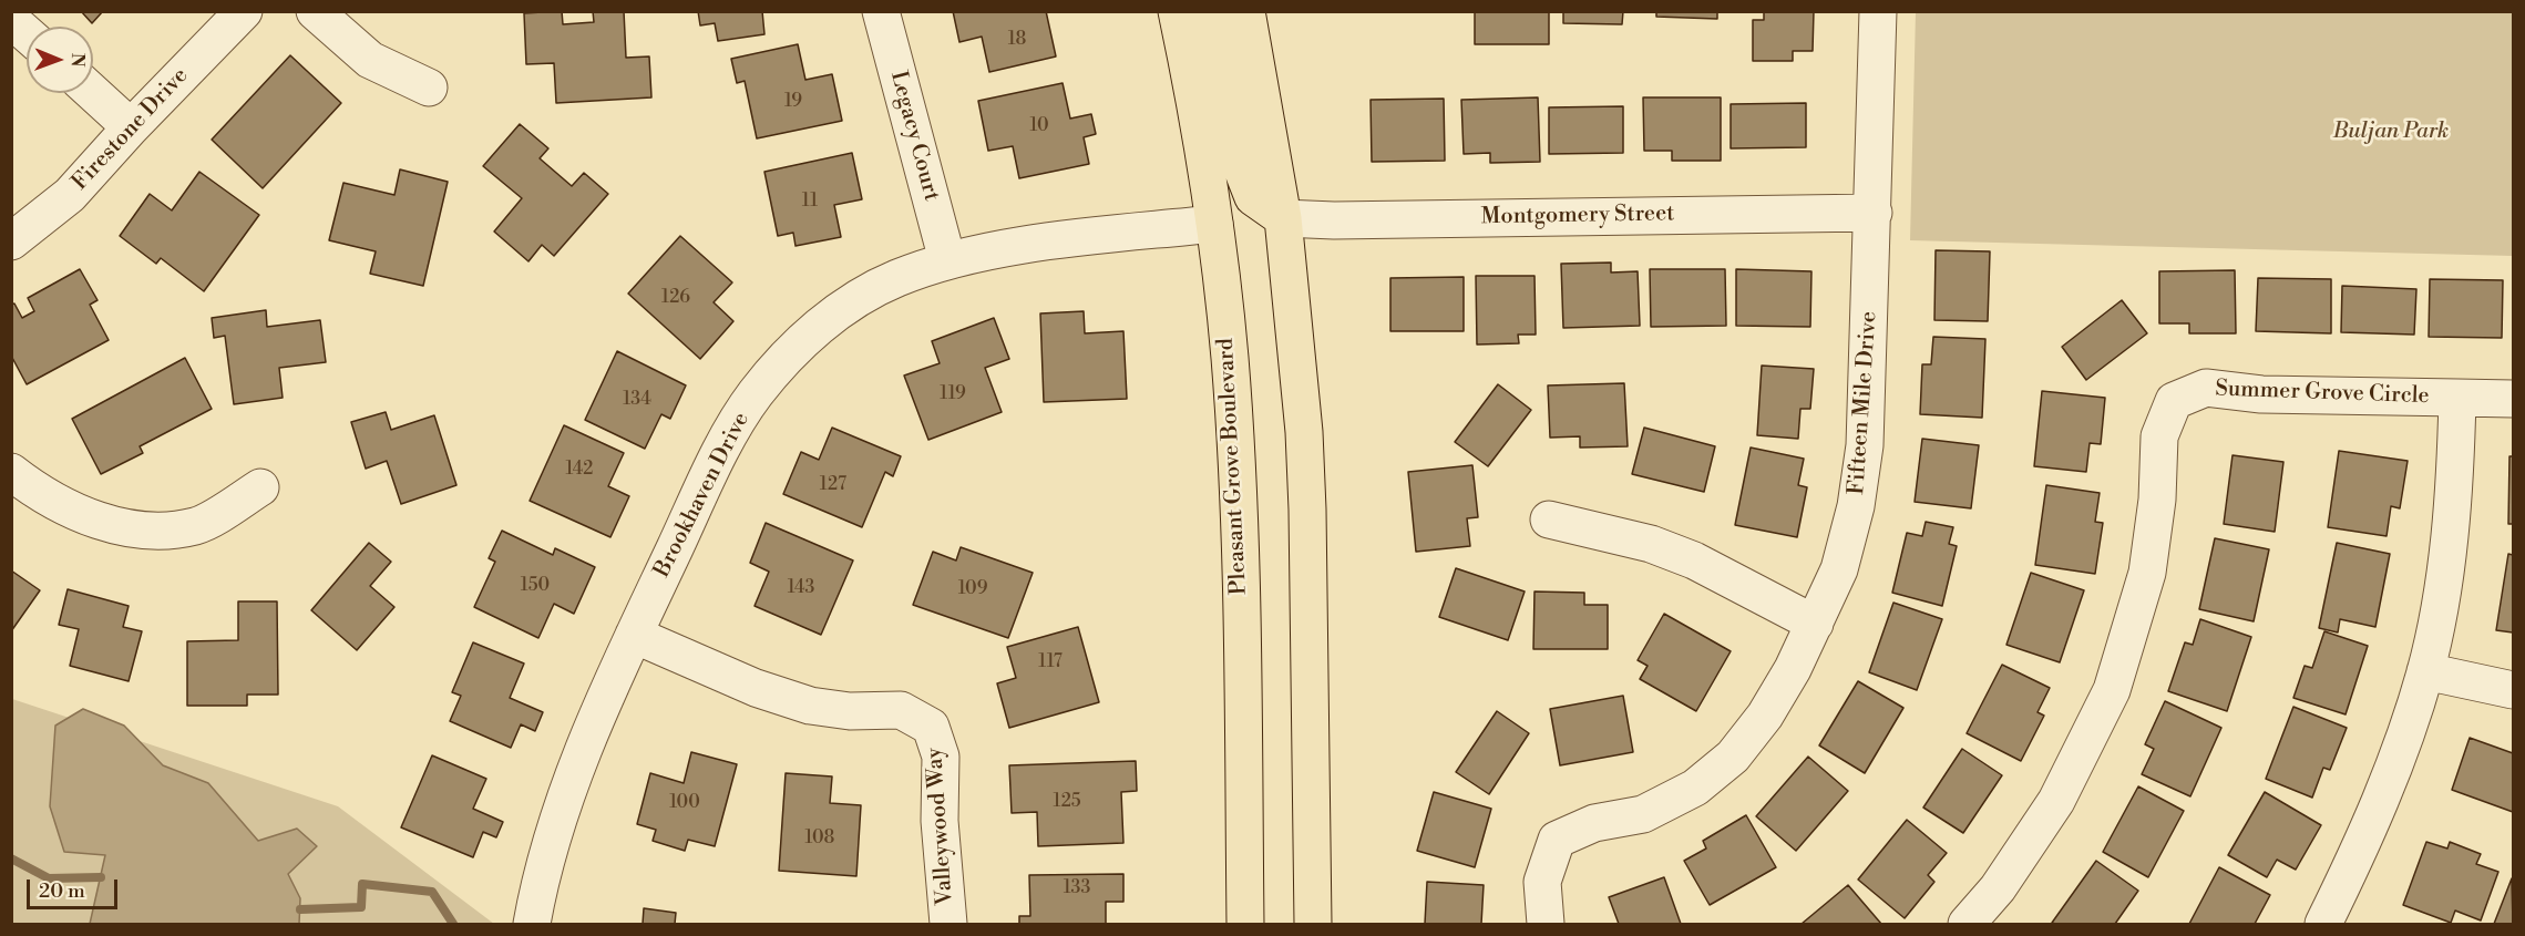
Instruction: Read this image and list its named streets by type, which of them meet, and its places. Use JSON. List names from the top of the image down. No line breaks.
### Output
{"streets":{"main road":["Pleasant Grove Boulevard"],"street":["Firestone Drive","Legacy Court","Montgomery Street","Summer Grove Circle","Fifteen Mile Drive","Brookhaven Drive","Valleywood Way"]},"crossings":[["Legacy Court","Brookhaven Drive"],["Montgomery Street","Fifteen Mile Drive"],["Pleasant Grove Boulevard","Brookhaven Drive"],["Brookhaven Drive","Valleywood Way"]],"parks":["Buljan Park"],"house_numbers":["18","19","10","11","126","119","134","142","127","150","143","109","117","125","100","108","133"],"scale_bar":"20 m","north":"right"}
